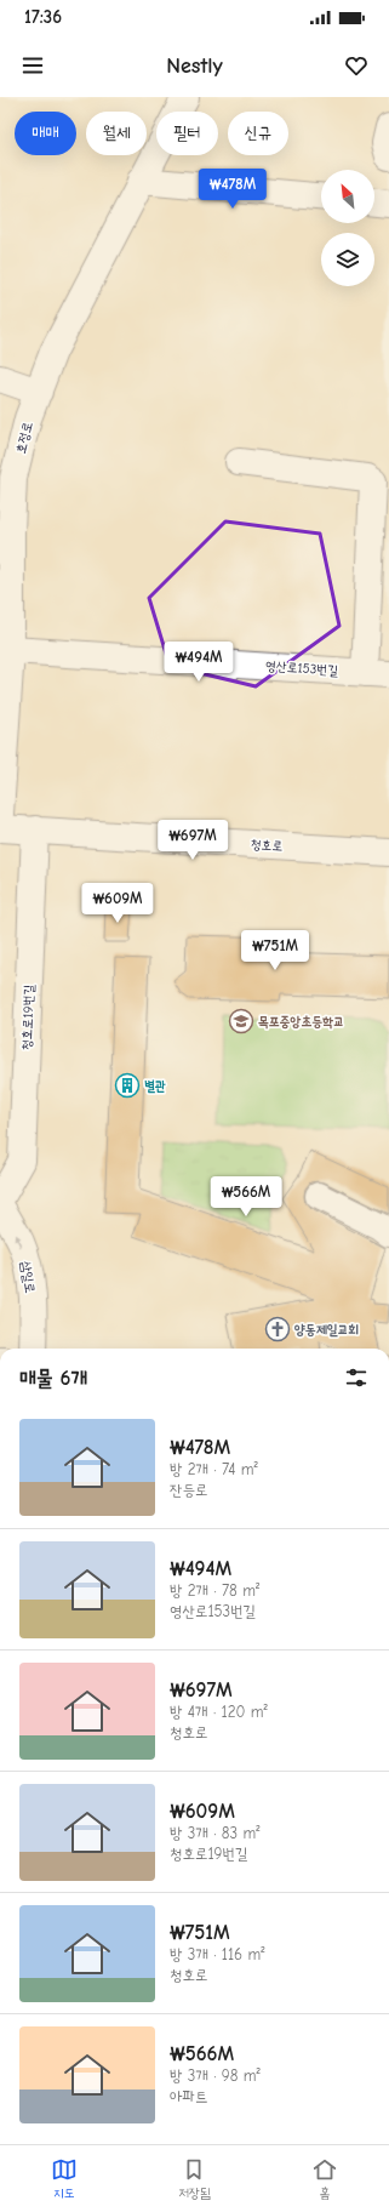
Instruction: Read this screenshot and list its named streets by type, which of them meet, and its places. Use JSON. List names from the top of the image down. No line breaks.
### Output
{"streets":{"street":["호정로","영산로153번길","청호로","청호로19번길","삼일로"]},"crossings":[["호정로","영산로153번길"],["청호로","청호로19번길"]],"one_way":["삼일로"],"places":{"school or university":["목포중앙초등학교"],"building":["별관"],"church":["양동제일교회"]},"north":"top left","page":{"status":"17:36","header":"Nestly","chip":["매매","월세","필터","신규"],"price":["₩478M","₩494M","₩697M","₩609M","₩751M","₩566M"],"heading":"매물 6개","list":[{"name":"₩478M","note":"방 2개 · 74 m² · 잔등로"},{"name":"₩494M","note":"방 2개 · 78 m² · 영산로153번길"},{"name":"₩697M","note":"방 4개 · 120 m² · 청호로"},{"name":"₩609M","note":"방 3개 · 83 m² · 청호로19번길"},{"name":"₩751M","note":"방 3개 · 116 m² · 청호로"},{"name":"₩566M","note":"방 3개 · 98 m² · 아파트"}],"tabs":["지도","저장됨","홈"]}}
